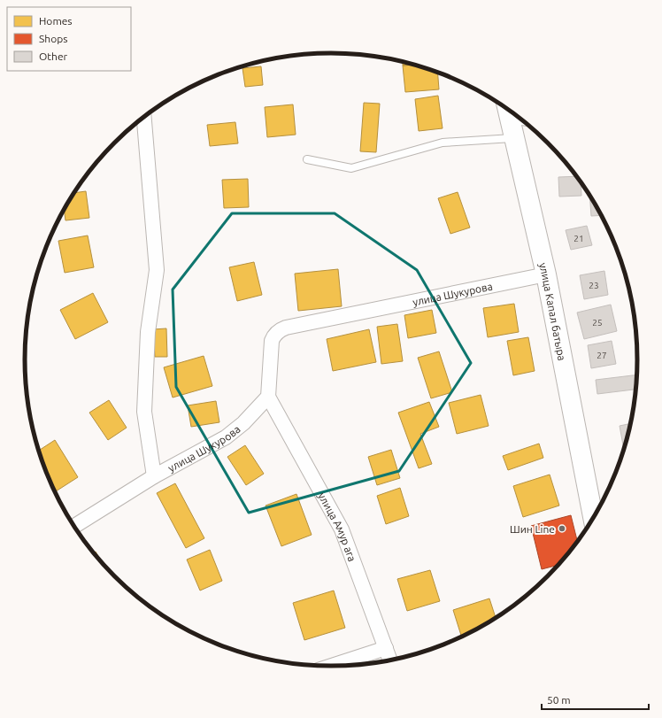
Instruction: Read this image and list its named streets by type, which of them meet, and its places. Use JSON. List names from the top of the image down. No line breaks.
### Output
{"streets":{"main road":["улица Капал батыра"],"street":["улица Шукурова","улица Амур ага"]},"crossings":[["улица Шукурова","улица Капал батыра"],["улица Шукурова","улица Амур ага"]],"places":["Шин Line"],"house_numbers":["21","23","25","27"],"legend":["Homes","Shops","Other"],"scale_bar":"50 m"}
